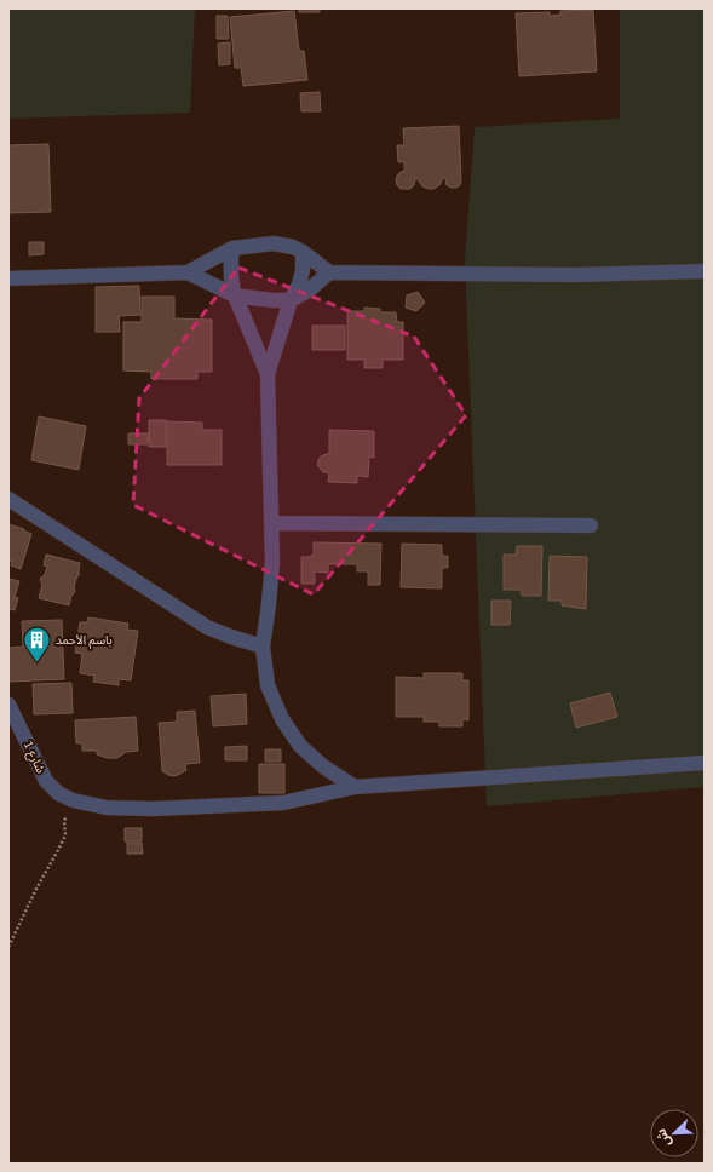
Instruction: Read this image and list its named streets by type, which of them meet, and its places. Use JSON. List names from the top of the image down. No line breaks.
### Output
{"streets":{"street":["شارع 1"]},"places":{"building":["باسم الأحمد"]},"north":"bottom left"}
